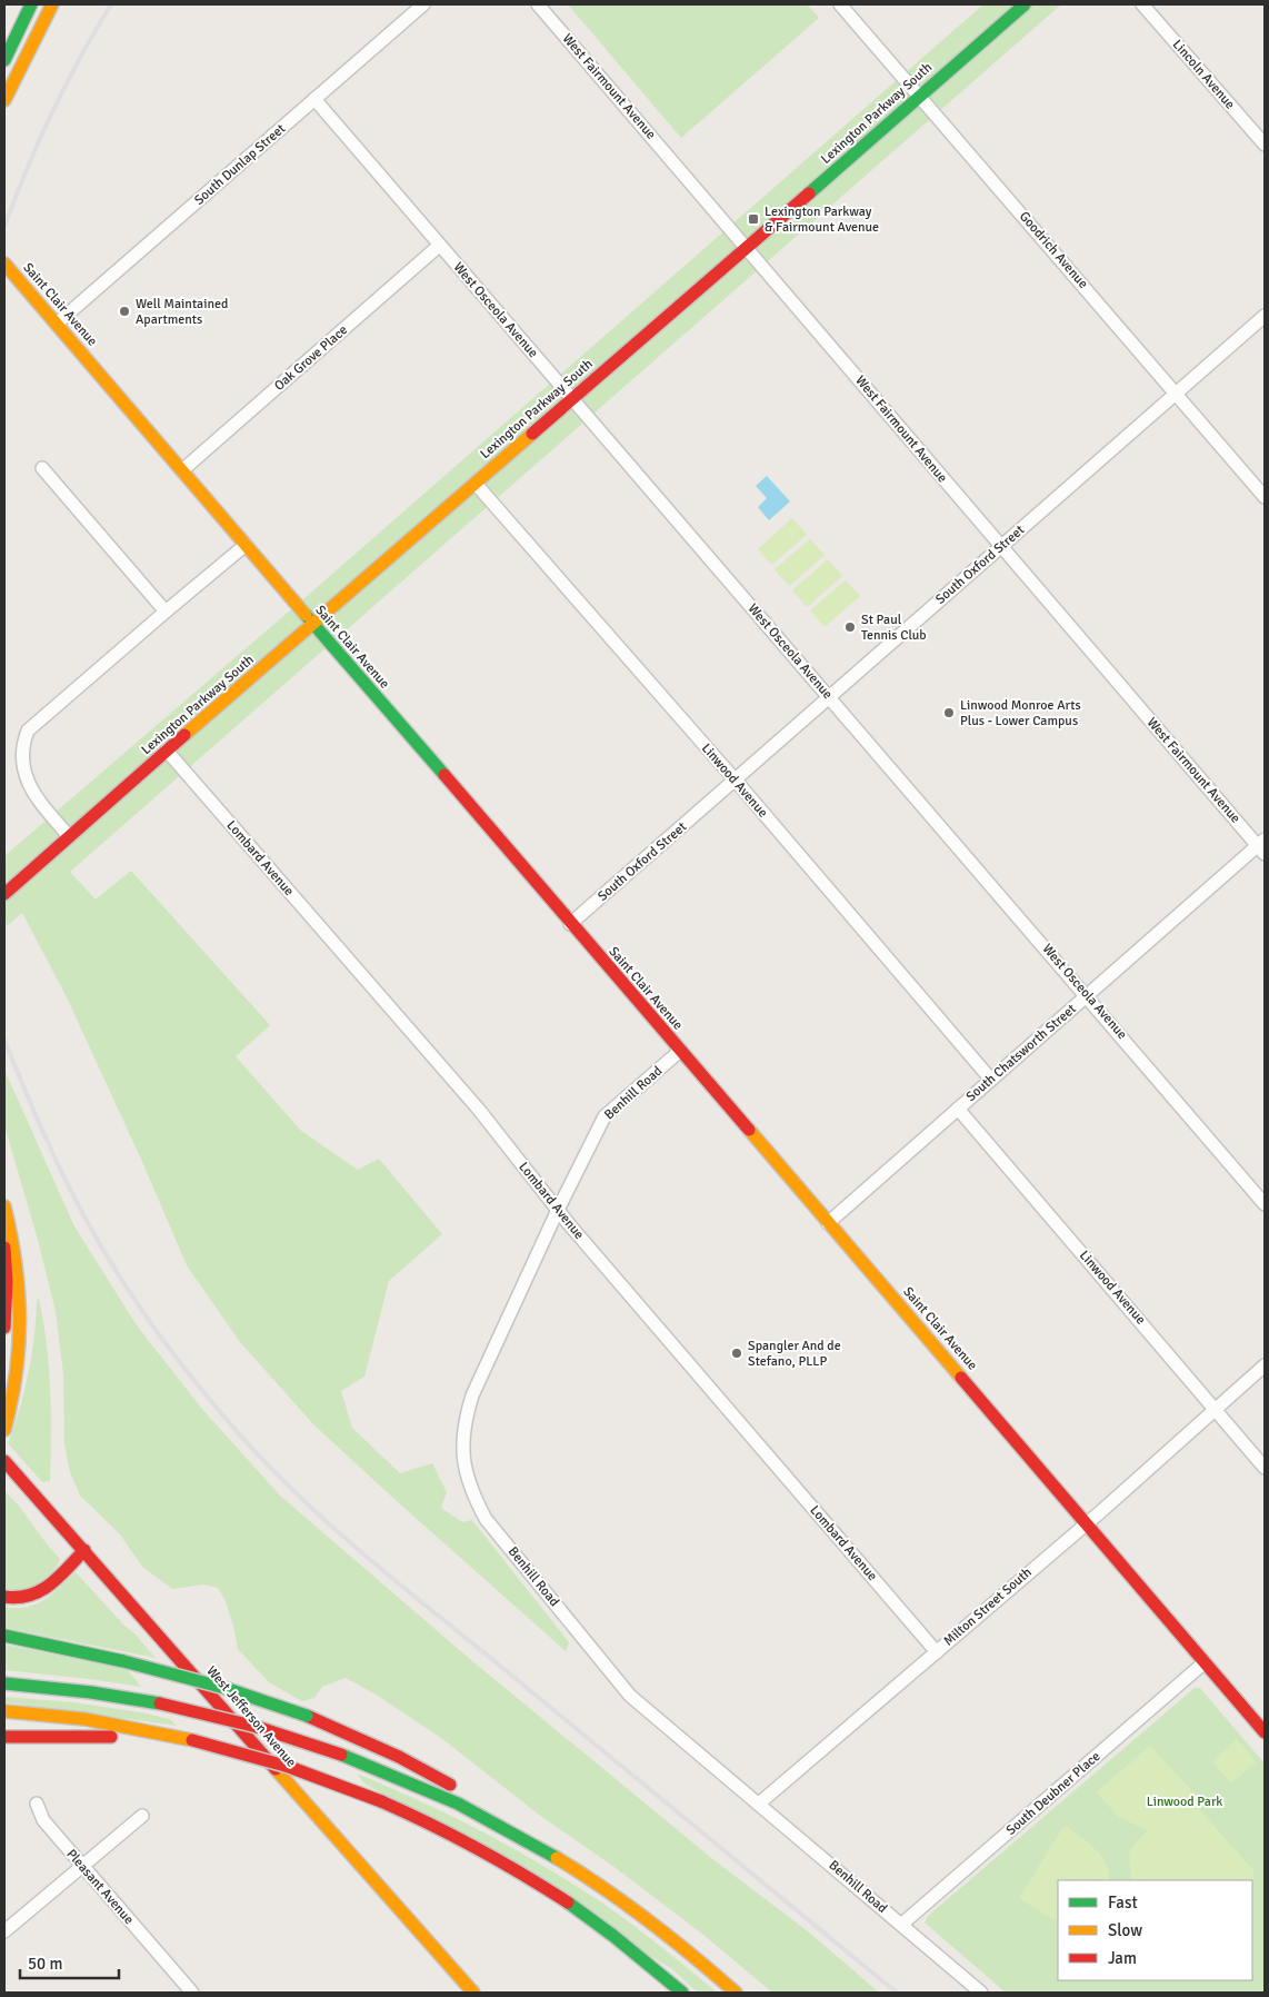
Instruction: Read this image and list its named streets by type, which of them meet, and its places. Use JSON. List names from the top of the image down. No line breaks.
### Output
{"streets":{"main road":["Lexington Parkway South","Saint Clair Avenue","West Jefferson Avenue"],"street":["Lincoln Avenue","West Fairmount Avenue","South Dunlap Street","Goodrich Avenue","West Osceola Avenue","Oak Grove Place","South Oxford Street","Linwood Avenue","Lombard Avenue","South Chatsworth Street","Benhill Road","Milton Street South","South Deubner Place","Pleasant Avenue"]},"crossings":[["West Fairmount Avenue","Lexington Parkway South"],["West Fairmount Avenue","South Oxford Street"],["West Fairmount Avenue","South Chatsworth Street"],["Lexington Parkway South","Goodrich Avenue"],["Lexington Parkway South","Saint Clair Avenue"],["Lexington Parkway South","West Osceola Avenue"],["Lexington Parkway South","Linwood Avenue"],["Lexington Parkway South","Lombard Avenue"],["South Dunlap Street","Saint Clair Avenue"],["South Dunlap Street","West Osceola Avenue"],["Goodrich Avenue","South Oxford Street"],["Saint Clair Avenue","Oak Grove Place"],["Saint Clair Avenue","South Oxford Street"],["Saint Clair Avenue","South Chatsworth Street"],["Saint Clair Avenue","Benhill Road"],["Saint Clair Avenue","Milton Street South"],["Saint Clair Avenue","South Deubner Place"],["West Osceola Avenue","Oak Grove Place"],["West Osceola Avenue","South Oxford Street"],["West Osceola Avenue","South Chatsworth Street"],["South Oxford Street","Linwood Avenue"],["Linwood Avenue","South Chatsworth Street"],["Linwood Avenue","Milton Street South"],["Lombard Avenue","Benhill Road"],["Lombard Avenue","Milton Street South"],["Benhill Road","Milton Street South"],["Benhill Road","South Deubner Place"]],"parks":["Linwood Park"],"places":{"transit":["Lexington Parkway & Fairmount Avenue"],"other":["Well Maintained Apartments","St Paul Tennis Club","Linwood Monroe Arts Plus - Lower Campus","Spangler And de Stefano, PLLP"]},"legend":["Fast","Slow","Jam"],"scale_bar":"50 m"}
